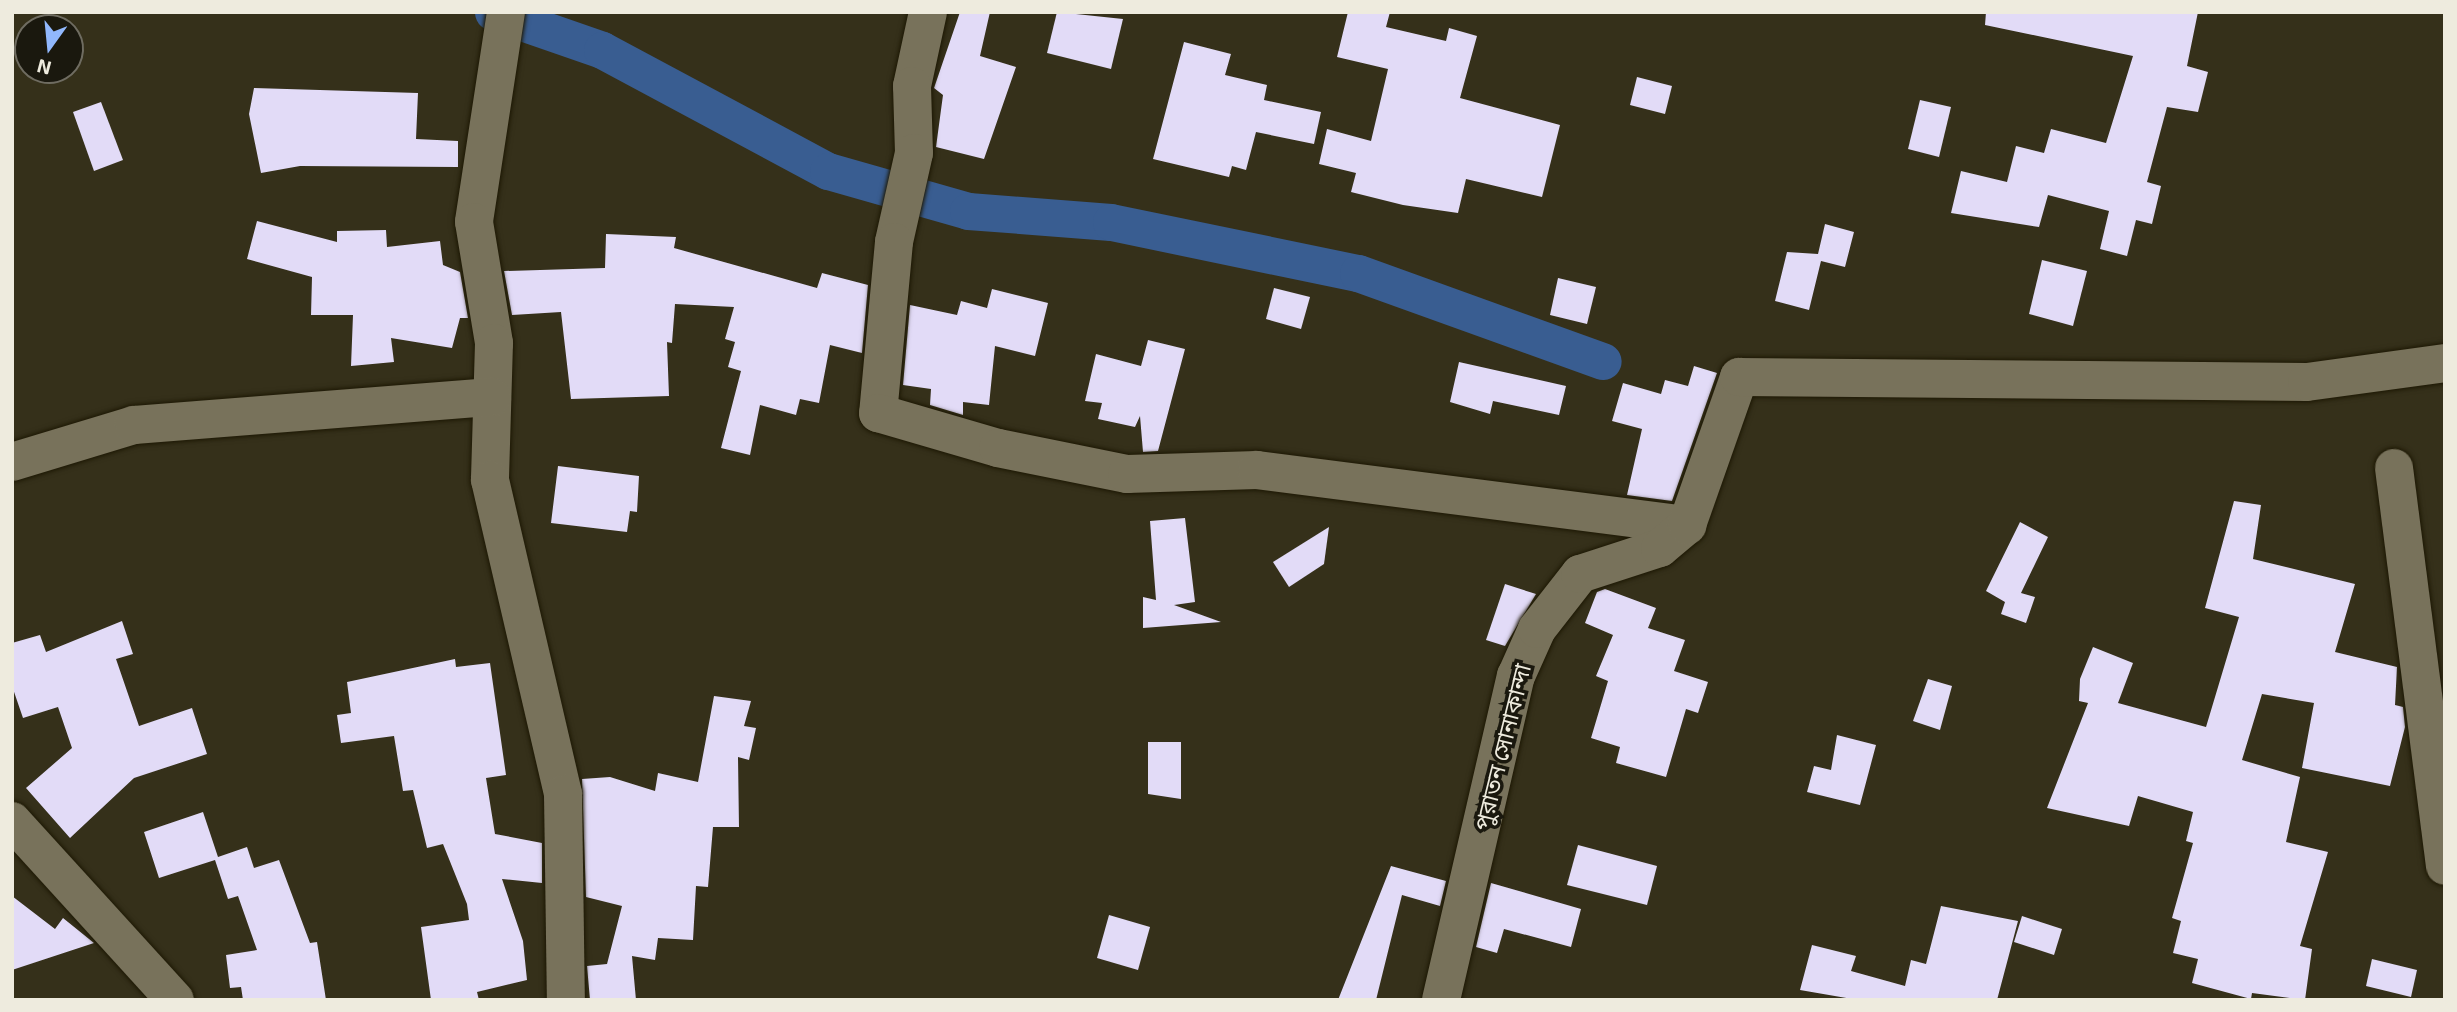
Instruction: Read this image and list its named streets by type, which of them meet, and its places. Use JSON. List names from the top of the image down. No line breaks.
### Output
{"streets":{"street":["পুরাতন সোনাকান্দা"]},"north":"bottom"}
